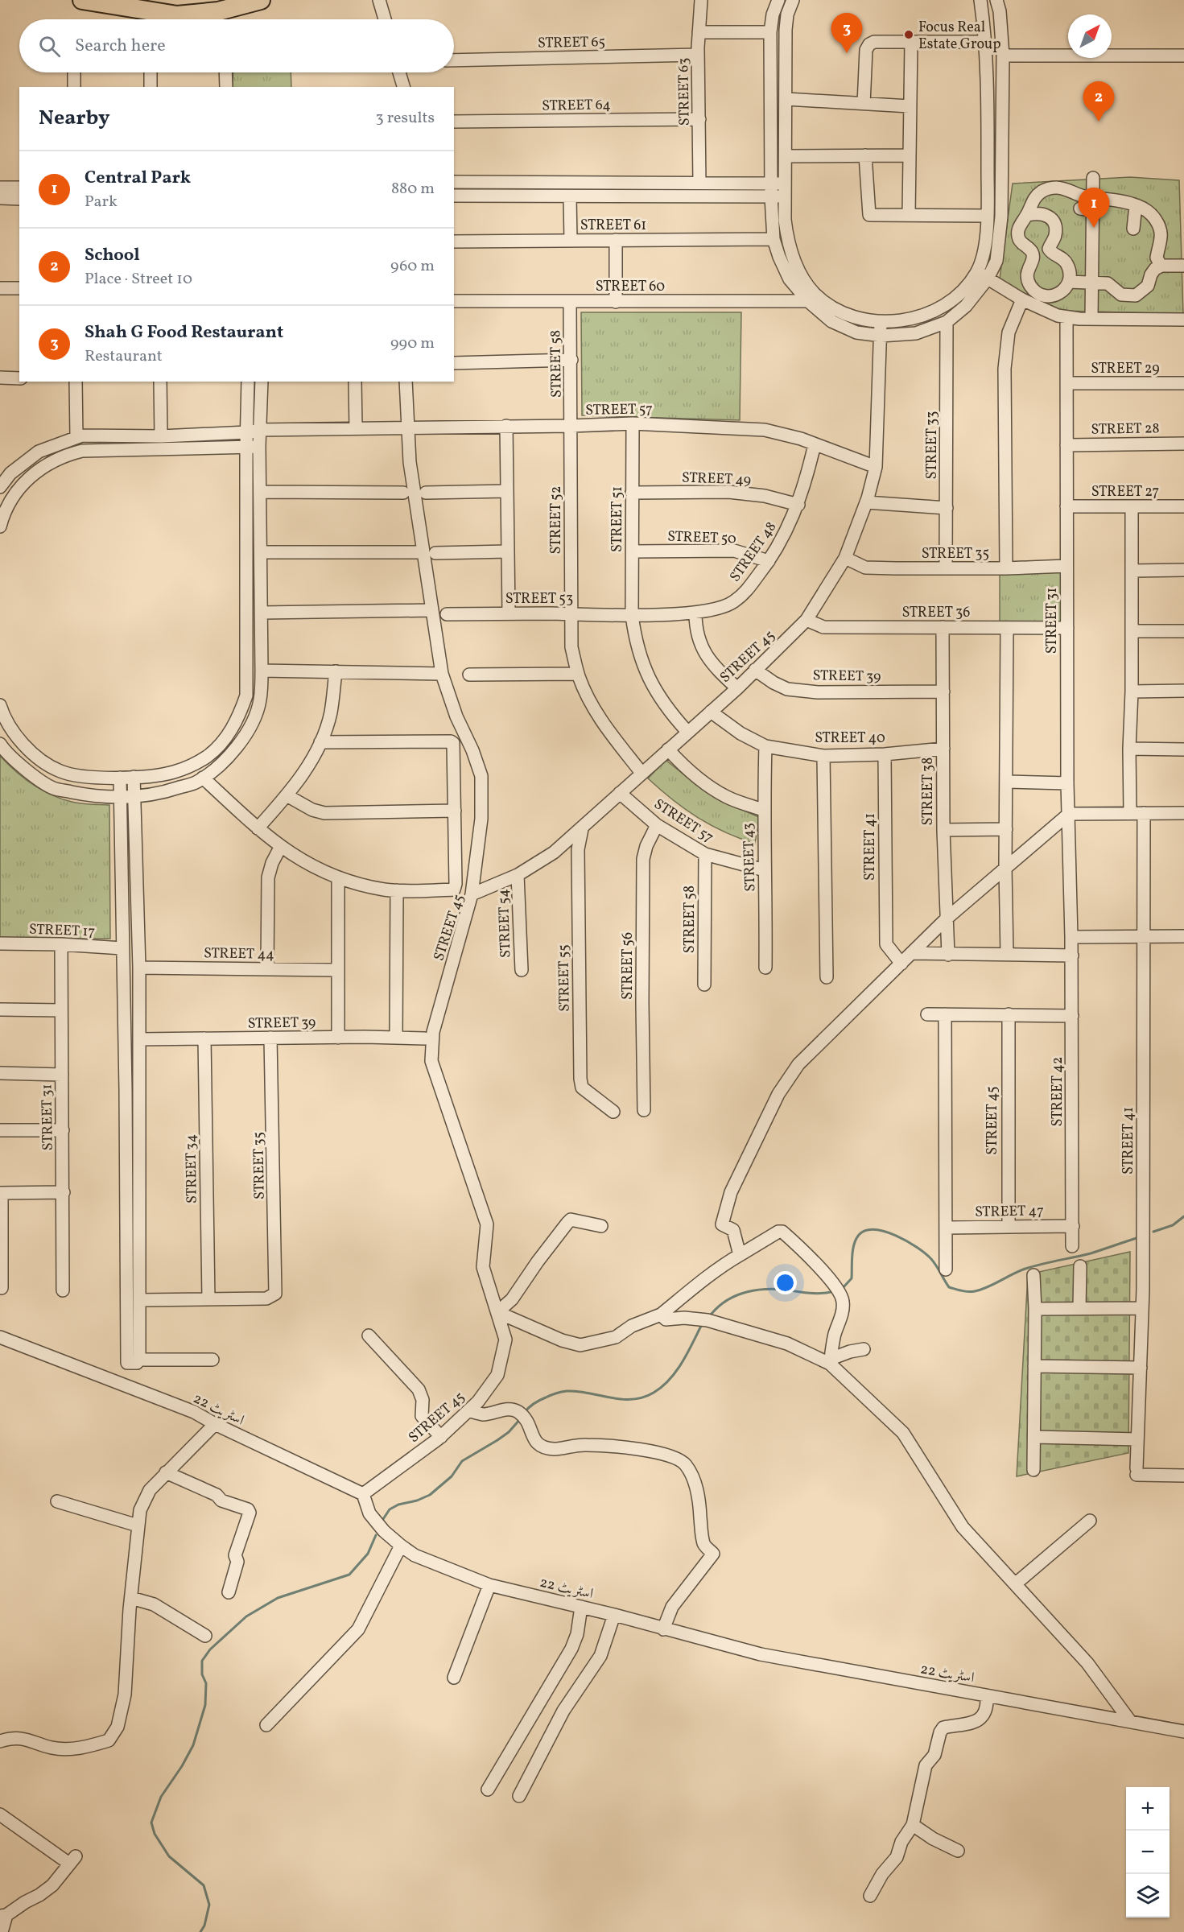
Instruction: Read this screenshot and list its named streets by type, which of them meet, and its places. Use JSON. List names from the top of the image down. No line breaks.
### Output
{"streets":{"street":["STREET 65","STREET 63","STREET 64","STREET 61","STREET 60","STREET 58","STREET 29","STREET 57","STREET 28","STREET 33","STREET 49","STREET 27","STREET 51","STREET 52","STREET 50","STREET 48","STREET 35","STREET 53","STREET 36","STREET 31","STREET 45","STREET 39","STREET 40","STREET 38","STREET 41","STREET 43","STREET 54","STREET 17","STREET 44","STREET 56","STREET 55","STREET 42","STREET 34","STREET 47","اسٹریٹ 22"]},"crossings":[["STREET 65","STREET 63"],["STREET 63","STREET 64"],["STREET 60","STREET 58"],["STREET 58","STREET 57"],["STREET 58","STREET 52"],["STREET 29","STREET 31"],["STREET 57","STREET 51"],["STREET 57","STREET 52"],["STREET 57","STREET 48"],["STREET 57","STREET 45"],["STREET 57","STREET 43"],["STREET 57","STREET 56"],["STREET 28","STREET 31"],["STREET 33","STREET 35"],["STREET 49","STREET 51"],["STREET 49","STREET 48"],["STREET 27","STREET 31"],["STREET 51","STREET 50"],["STREET 51","STREET 48"],["STREET 51","STREET 53"],["STREET 51","STREET 45"],["STREET 52","STREET 53"],["STREET 52","STREET 45"],["STREET 50","STREET 48"],["STREET 48","STREET 53"],["STREET 35","STREET 31"],["STREET 35","STREET 45"],["STREET 35","STREET 39"],["STREET 35","STREET 34"],["STREET 36","STREET 31"],["STREET 36","STREET 45"],["STREET 36","STREET 38"],["STREET 31","STREET 17"],["STREET 31","STREET 42"],["STREET 45","STREET 39"],["STREET 45","STREET 40"],["STREET 45","STREET 54"],["STREET 45","STREET 55"],["STREET 45","STREET 47"],["STREET 45","اسٹریٹ 22"],["STREET 39","STREET 38"],["STREET 39","STREET 34"],["STREET 40","STREET 38"],["STREET 40","STREET 41"],["STREET 40","STREET 43"],["STREET 42","STREET 47"]],"places":["Focus Real Estate Group"],"north":"top right","page":{"pins":["3","2","1"],"search":"Search here","heading":["Nearby","3 results"],"list":[{"mark":"1","name":"Central Park","note":"Park","value":"880 m"},{"mark":"2","name":"School","note":"Place · Street 10","value":"960 m"},{"mark":"3","name":"Shah G Food Restaurant","note":"Restaurant","value":"990 m"}],"map_buttons":["+","−"]}}
